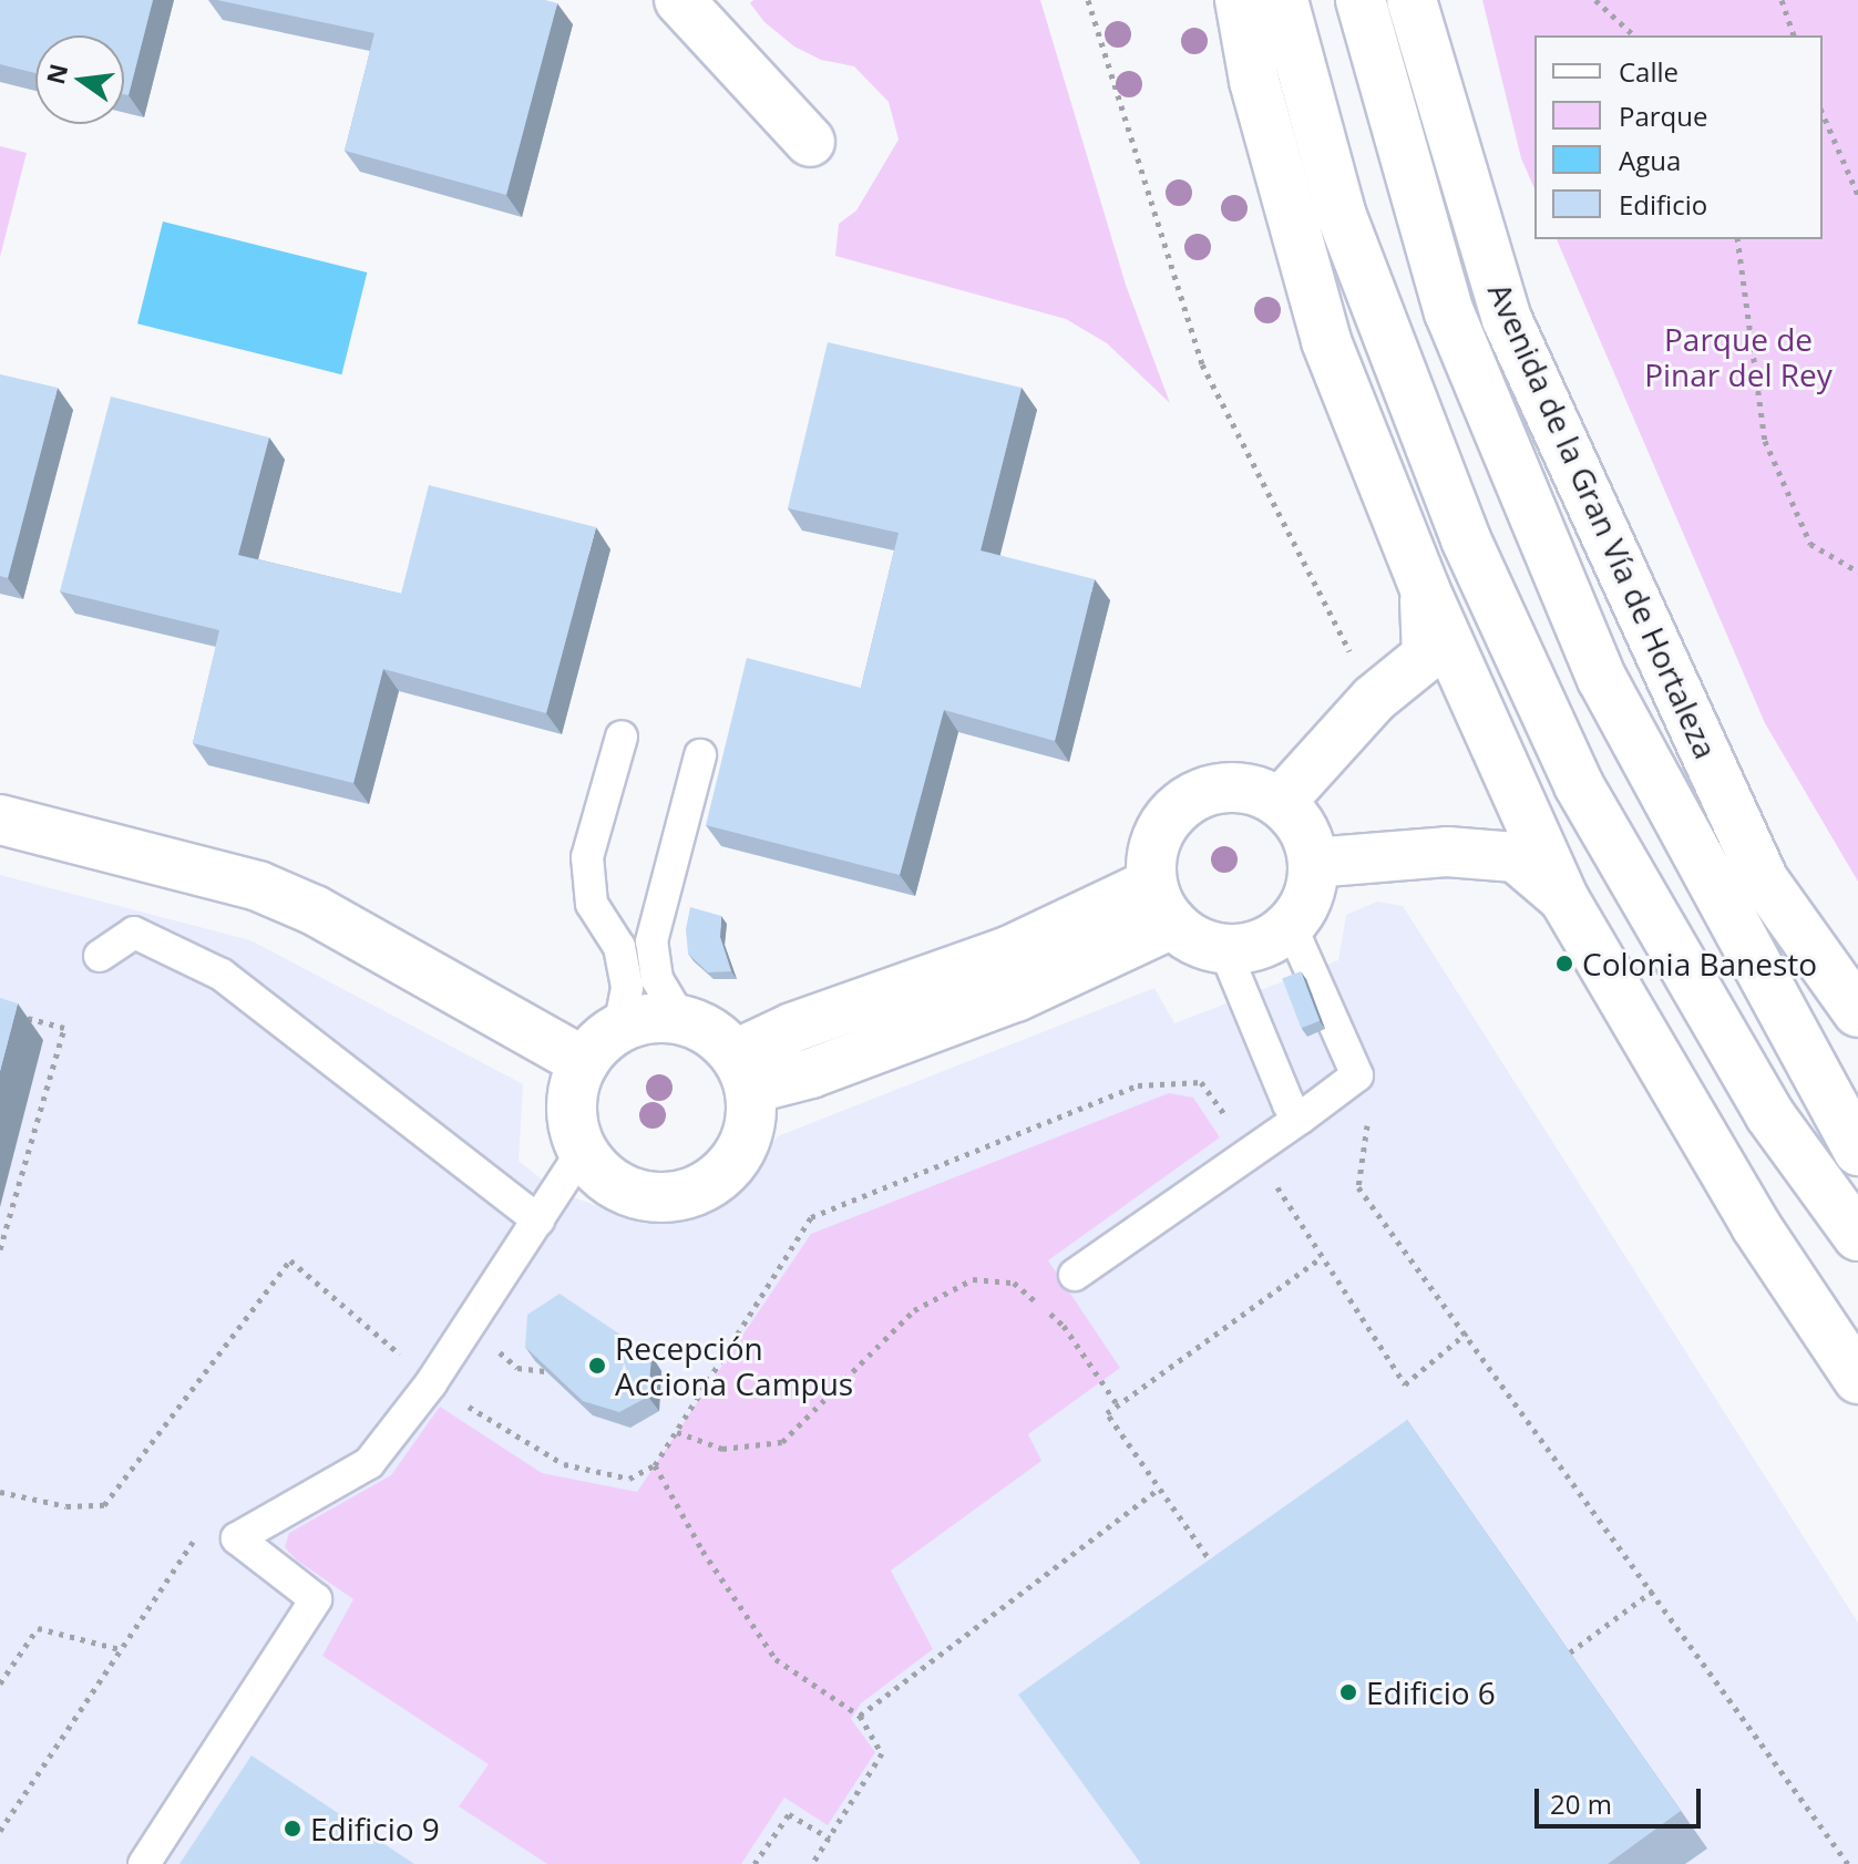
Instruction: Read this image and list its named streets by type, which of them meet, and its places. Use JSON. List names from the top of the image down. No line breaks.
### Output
{"streets":{"street":["Avenida de la Gran Vía de Hortaleza"]},"parks":["Parque de Pinar del Rey"],"places":["Colonia Banesto","Recepción Acciona Campus","Edificio 6","Edificio 9"],"legend":["Calle","Parque","Agua","Edificio"],"scale_bar":"20 m","north":"left"}
